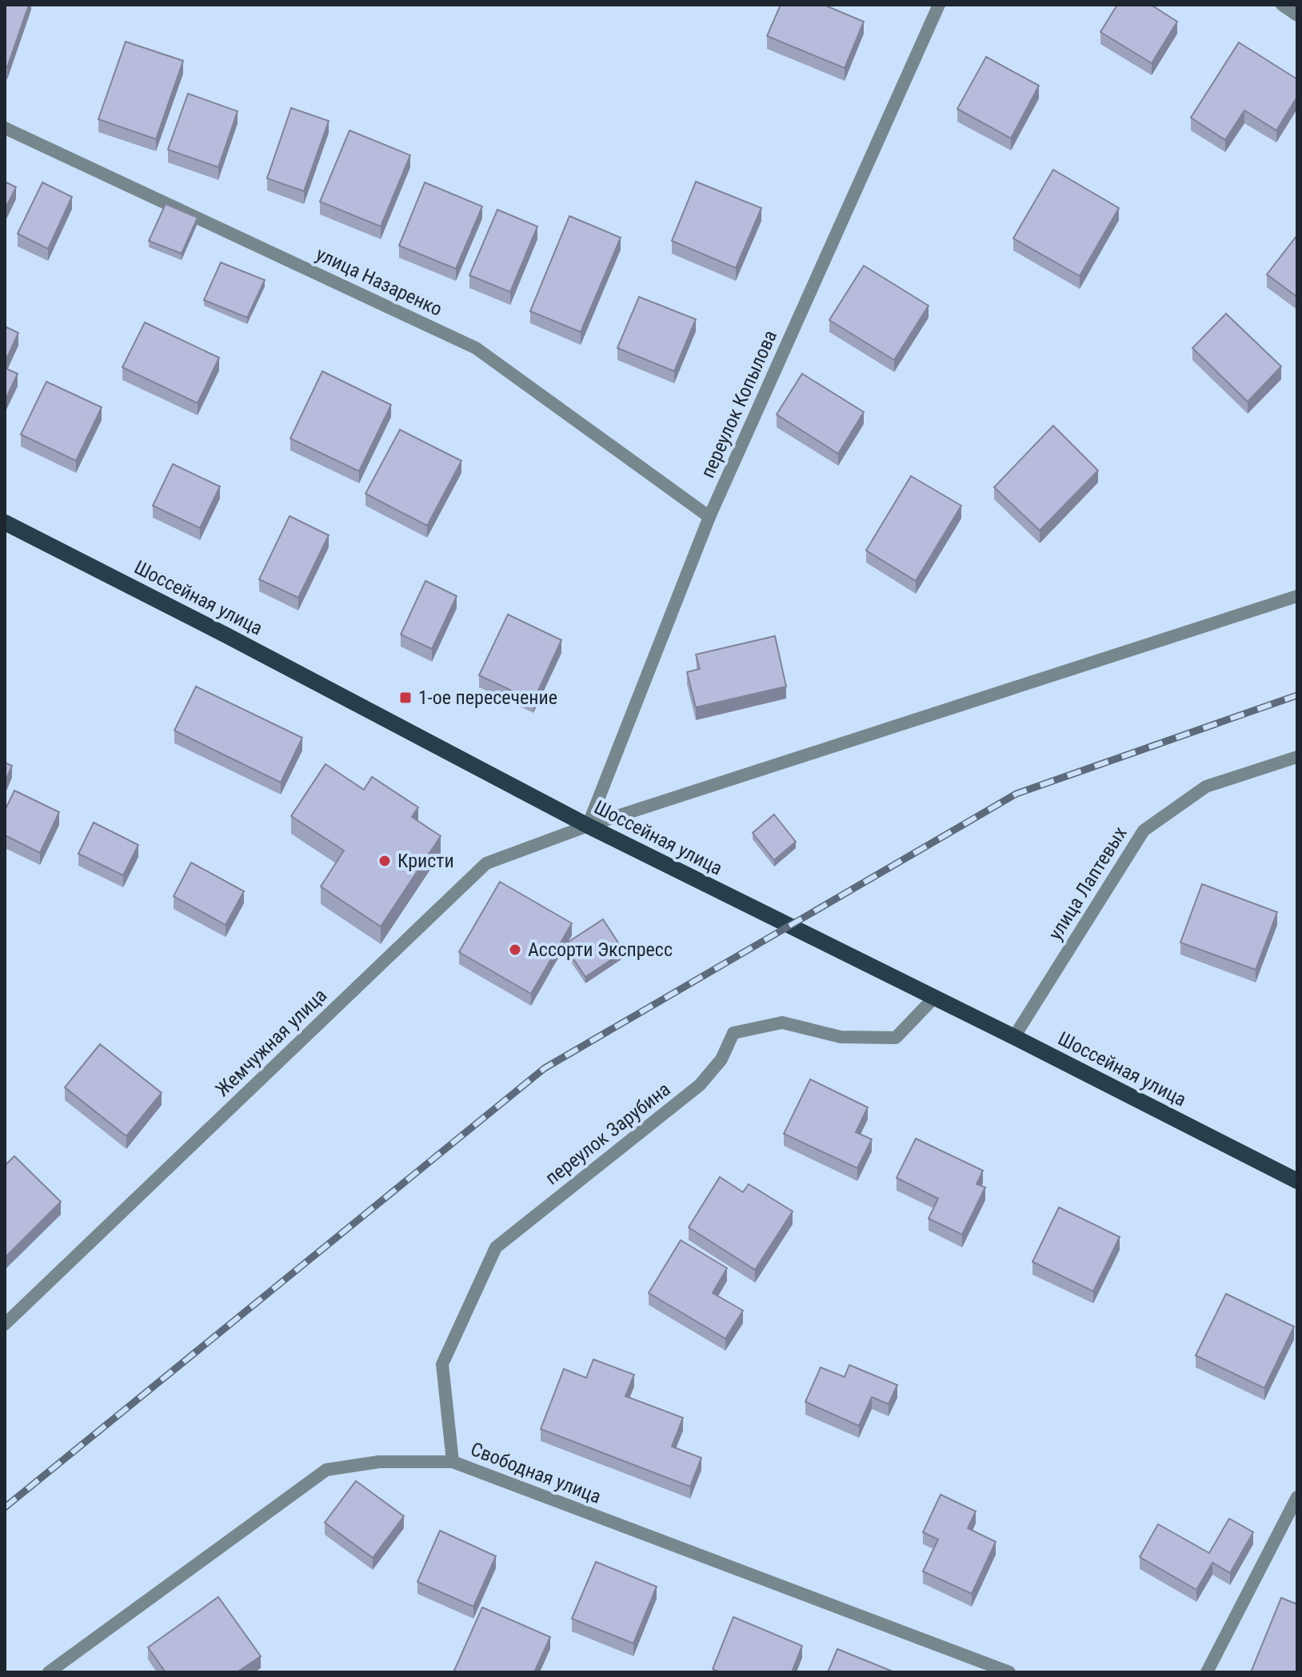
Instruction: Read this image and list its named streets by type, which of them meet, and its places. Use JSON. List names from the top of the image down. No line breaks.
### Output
{"streets":{"main road":["Шоссейная улица"],"street":["улица Назаренко","переулок Копылова","улица Лаптевых","Жемчужная улица","переулок Зарубина","Свободная улица"]},"crossings":[["улица Назаренко","переулок Копылова"],["переулок Копылова","Шоссейная улица"],["переулок Копылова","Жемчужная улица"],["Шоссейная улица","улица Лаптевых"],["Шоссейная улица","Жемчужная улица"],["Шоссейная улица","переулок Зарубина"],["переулок Зарубина","Свободная улица"]],"places":{"transit":["1-ое пересечение"],"other":["Кристи","Ассорти Экспресс"]}}
